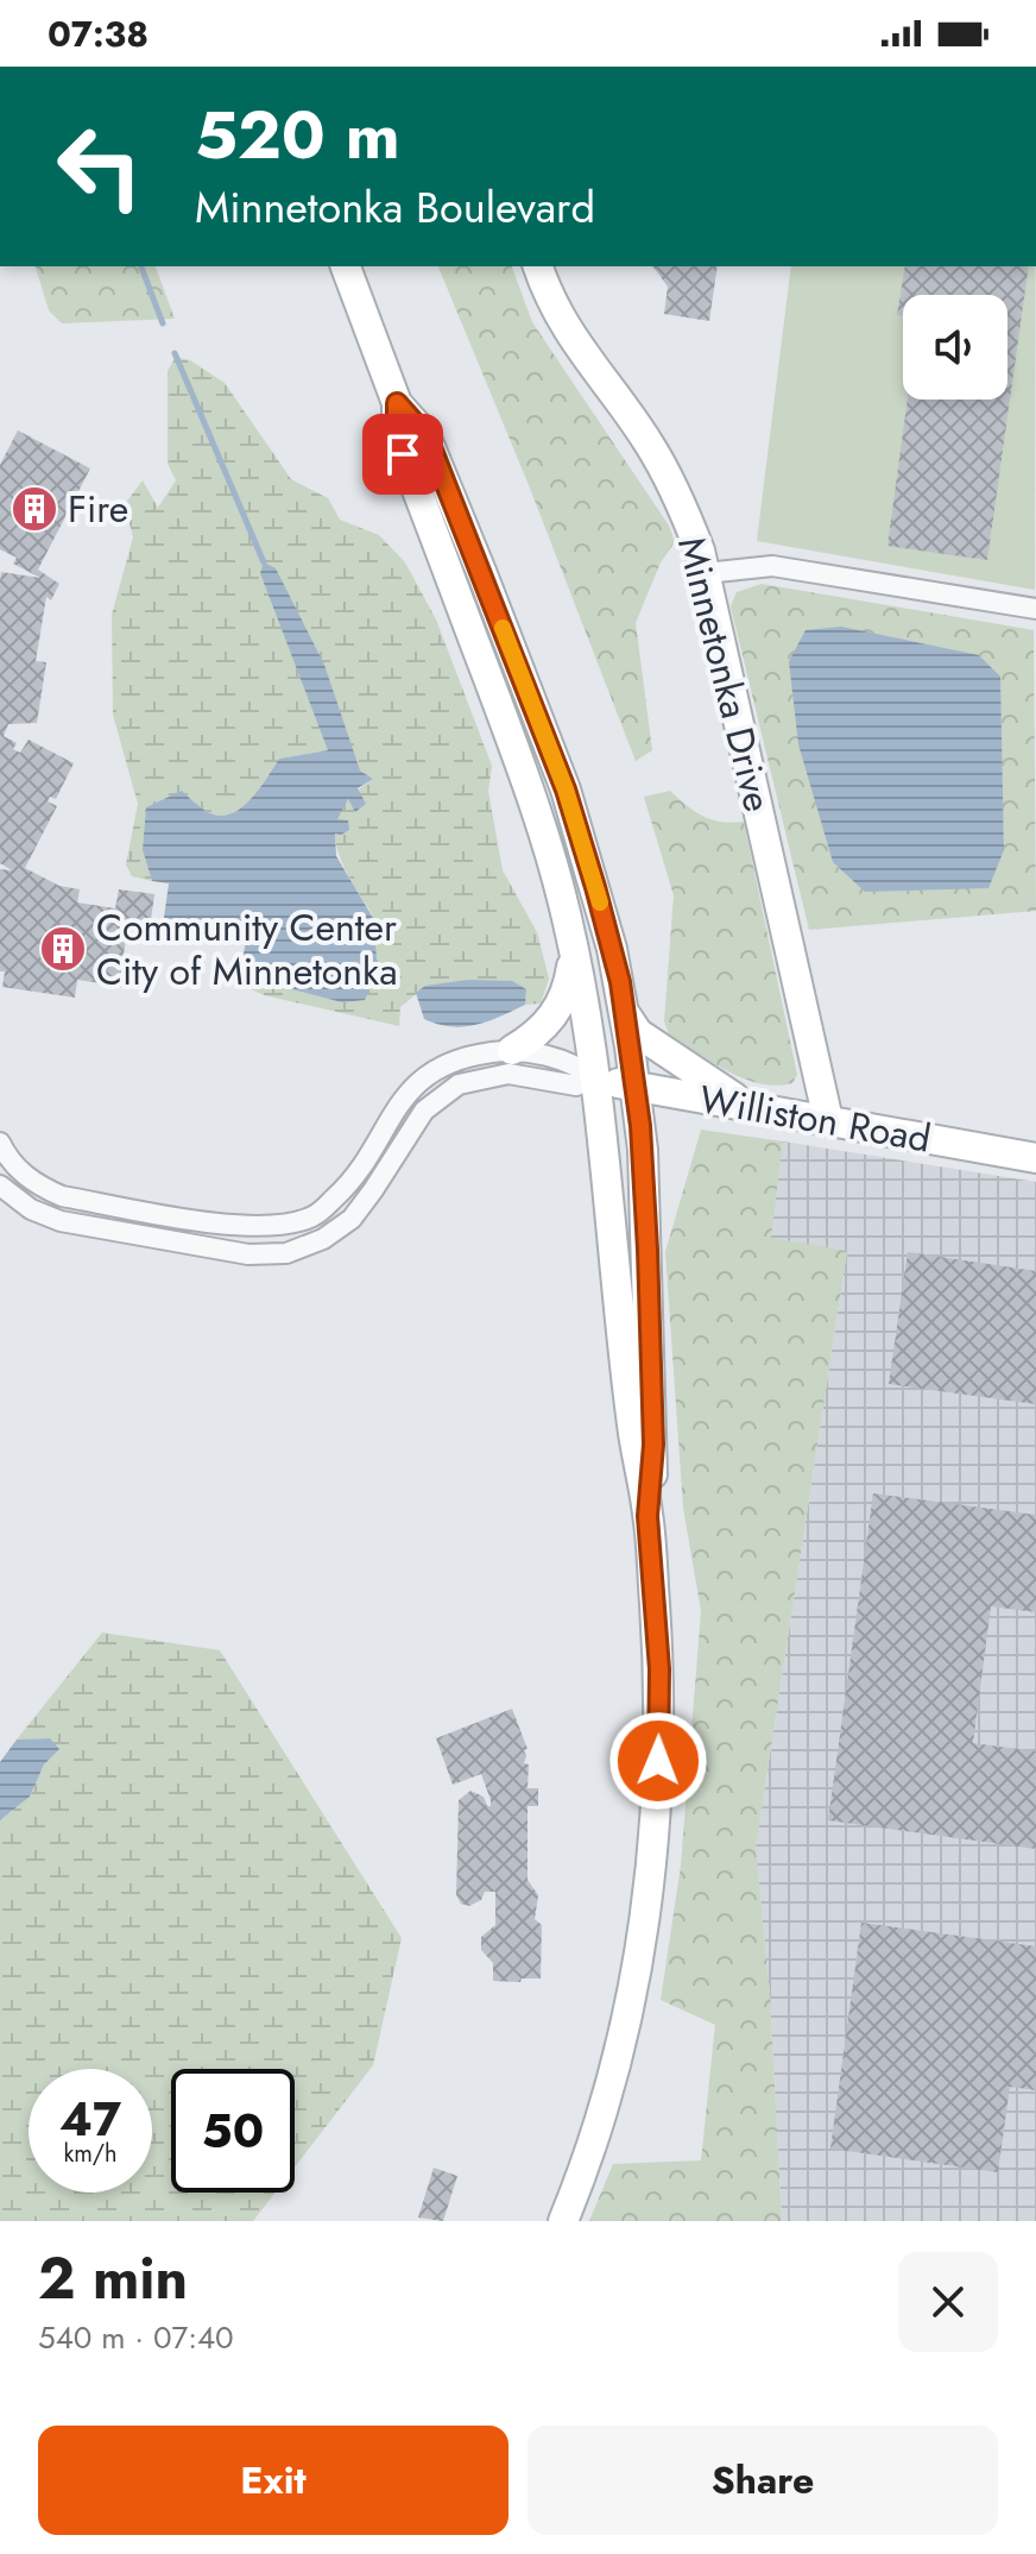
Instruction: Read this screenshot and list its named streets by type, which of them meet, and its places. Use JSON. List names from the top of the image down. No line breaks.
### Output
{"streets":{"main road":["Minnetonka Drive","Williston Road"]},"crossings":[["Minnetonka Drive","Williston Road"]],"places":{"building":["Fire","Community Center City of Minnetonka"]},"page":{"status":"07:38","turn":["520 m","Minnetonka Boulevard"],"speed":"47 km/h","limit":"50","heading":["2 min","540 m · 07:40"],"buttons":["Exit","Share"]}}
